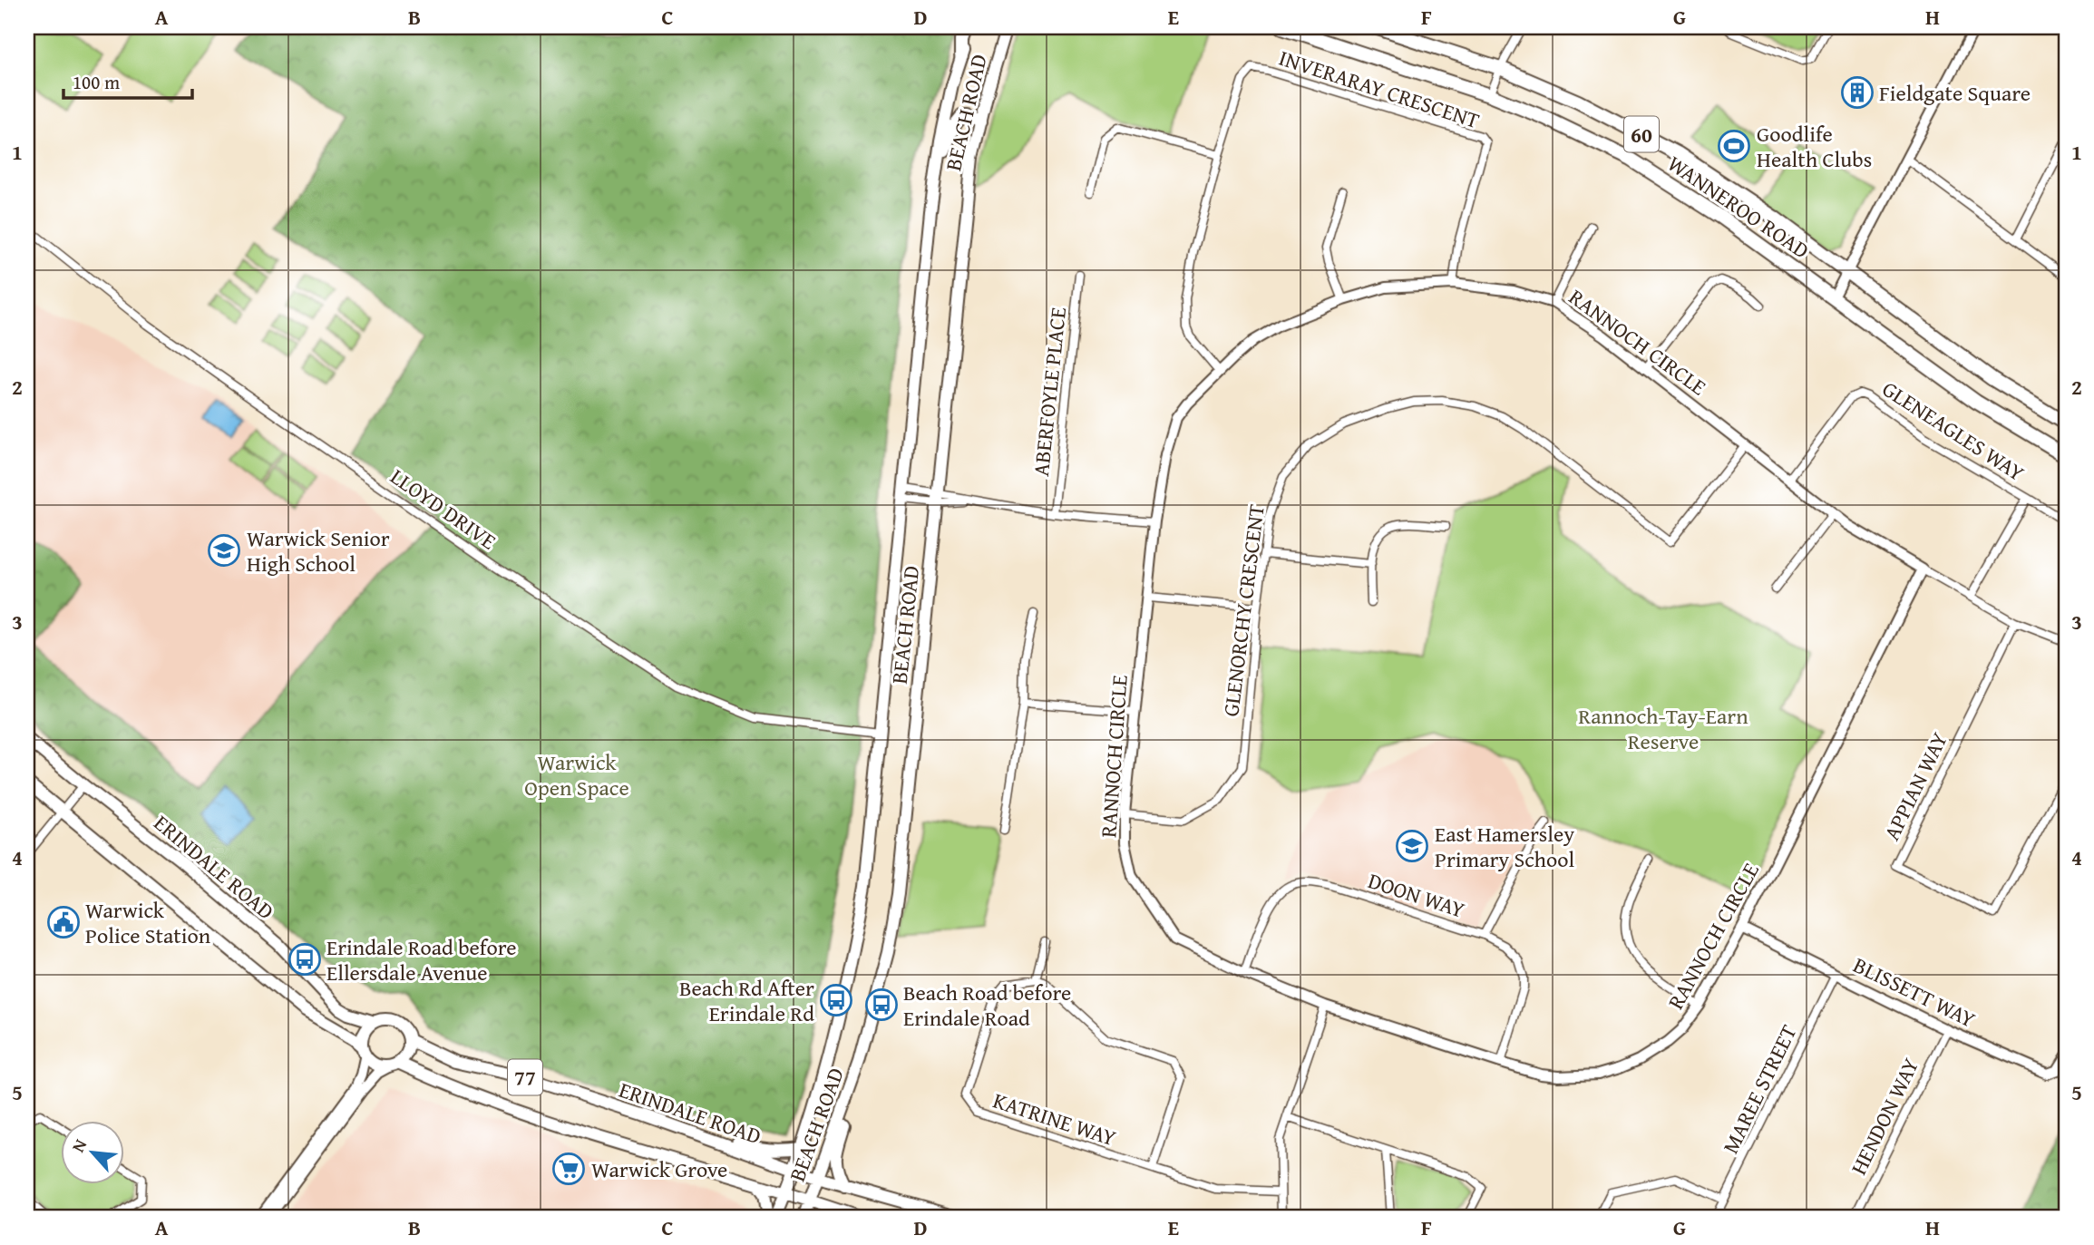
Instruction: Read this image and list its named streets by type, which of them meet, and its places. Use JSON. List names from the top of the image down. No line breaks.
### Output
{"streets":{"highway":["60","WANNEROO ROAD"],"main road":["BEACH ROAD","ERINDALE ROAD","77"],"street":["INVERARAY CRESCENT","RANNOCH CIRCLE","ABERFOYLE PLACE","GLENEAGLES WAY","LLOYD DRIVE","GLENORCHY CRESCENT","APPIAN WAY","DOON WAY","BLISSETT WAY","MAREE STREET","HENDON WAY","KATRINE WAY"]},"crossings":[["INVERARAY CRESCENT","RANNOCH CIRCLE"],["BEACH ROAD","LLOYD DRIVE"],["BEACH ROAD","ERINDALE ROAD"],["BEACH ROAD","77"],["RANNOCH CIRCLE","GLENEAGLES WAY"],["RANNOCH CIRCLE","GLENORCHY CRESCENT"],["RANNOCH CIRCLE","DOON WAY"],["RANNOCH CIRCLE","BLISSETT WAY"],["ERINDALE ROAD","77"],["BLISSETT WAY","MAREE STREET"],["BLISSETT WAY","HENDON WAY"]],"parks":["Rannoch-Tay-Earn Reserve","Warwick Open Space"],"places":{"building":["Fieldgate Square"],"sports":["Goodlife Health Clubs"],"school or university":["Warwick Senior High School","East Hamersley Primary School"],"public building":["Warwick Police Station"],"bus stop":["Erindale Road before Ellersdale Avenue","Beach Rd After Erindale Rd","Beach Road before Erindale Road"],"supermarket":["Warwick Grove"]},"scale_bar":"100 m","north":"top left","grid":{"columns":["A","B","C","D","E","F","G","H"],"rows":["1","2","3","4","5"]}}
